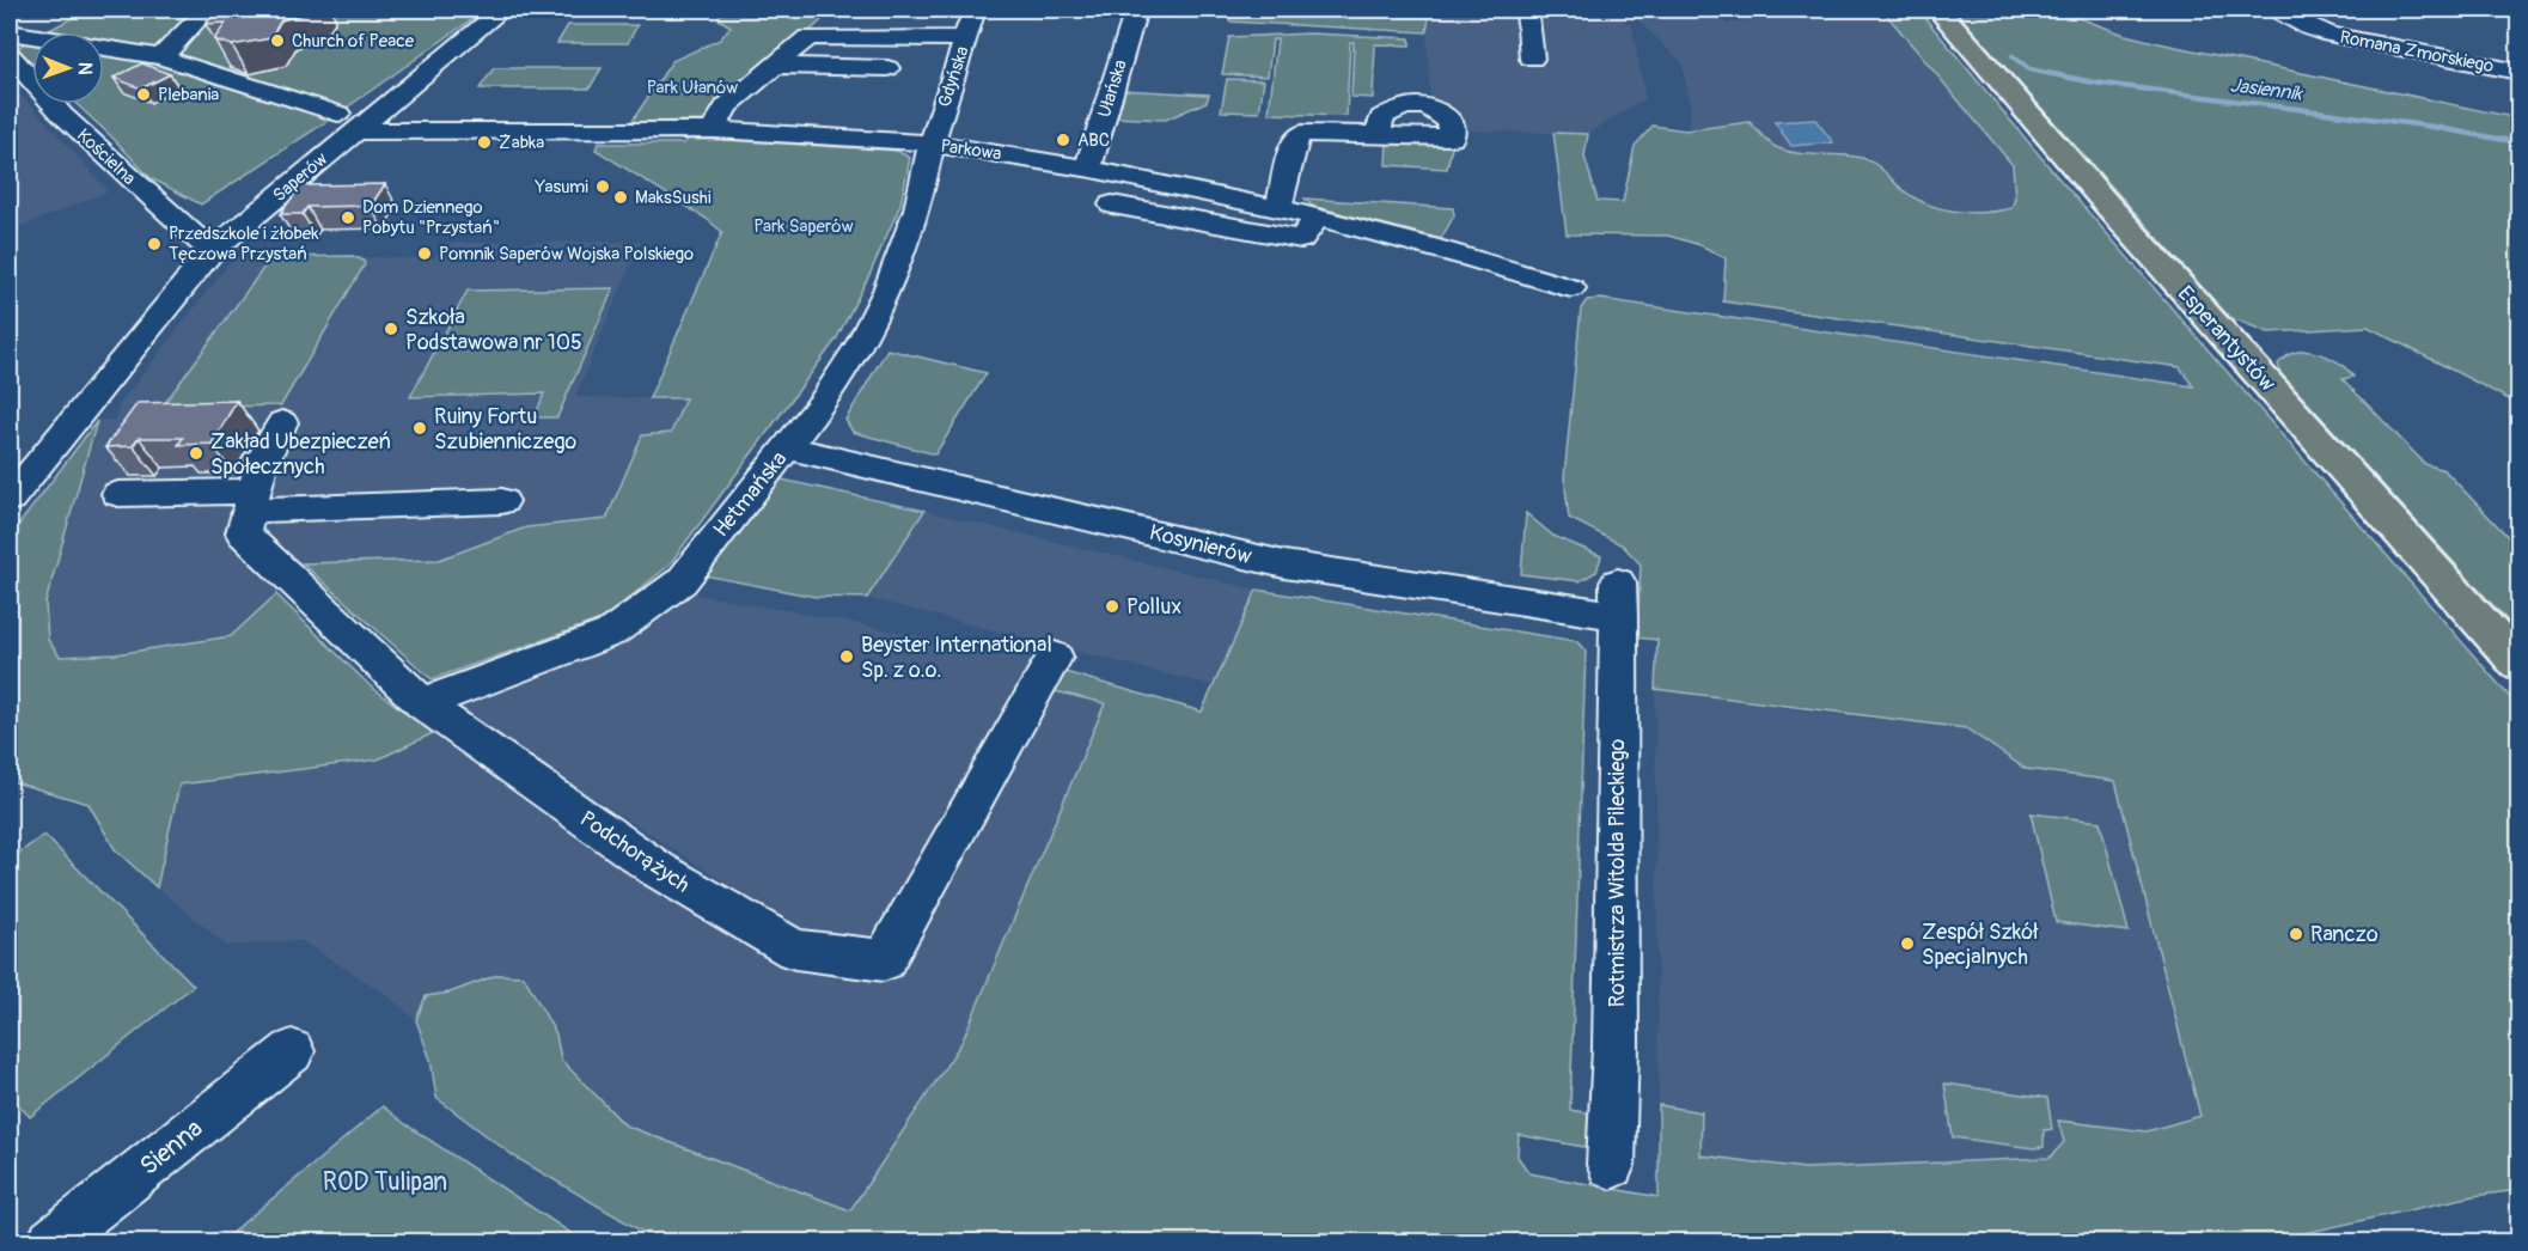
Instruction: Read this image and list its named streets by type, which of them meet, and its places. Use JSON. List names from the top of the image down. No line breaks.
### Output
{"streets":{"main road":["Esperantystów"],"street":["Romana Zmorskiego","Gdyńska","Ułańska","Parkowa","Kościelna","Saperów","Hetmańska","Kosynierów","Podchorążych","Rotmistrza Witolda Pileckiego","Sienna"]},"crossings":[["Gdyńska","Parkowa"],["Gdyńska","Hetmańska"],["Ułańska","Parkowa"],["Parkowa","Saperów"],["Parkowa","Hetmańska"],["Kościelna","Saperów"],["Hetmańska","Kosynierów"],["Hetmańska","Podchorążych"],["Kosynierów","Rotmistrza Witolda Pileckiego"]],"water":["Jasiennik"],"parks":["Park Ułanów","Park Saperów","ROD Tulipan"],"places":["Church of Peace","Plebania","ABC","Żabka","Yasumi","MaksSushi","Dom Dziennego Pobytu \"Przystań\"","Przedszkole i żłobek Tęczowa Przystań","Pomnik Saperów Wojska Polskiego","Szkoła Podstawowa nr 105","Ruiny Fortu Szubienniczego","Zakład Ubezpieczeń Społecznych","Pollux","Beyster International Sp. z o.o.","Ranczo","Zespół Szkół Specjalnych"],"north":"right"}
